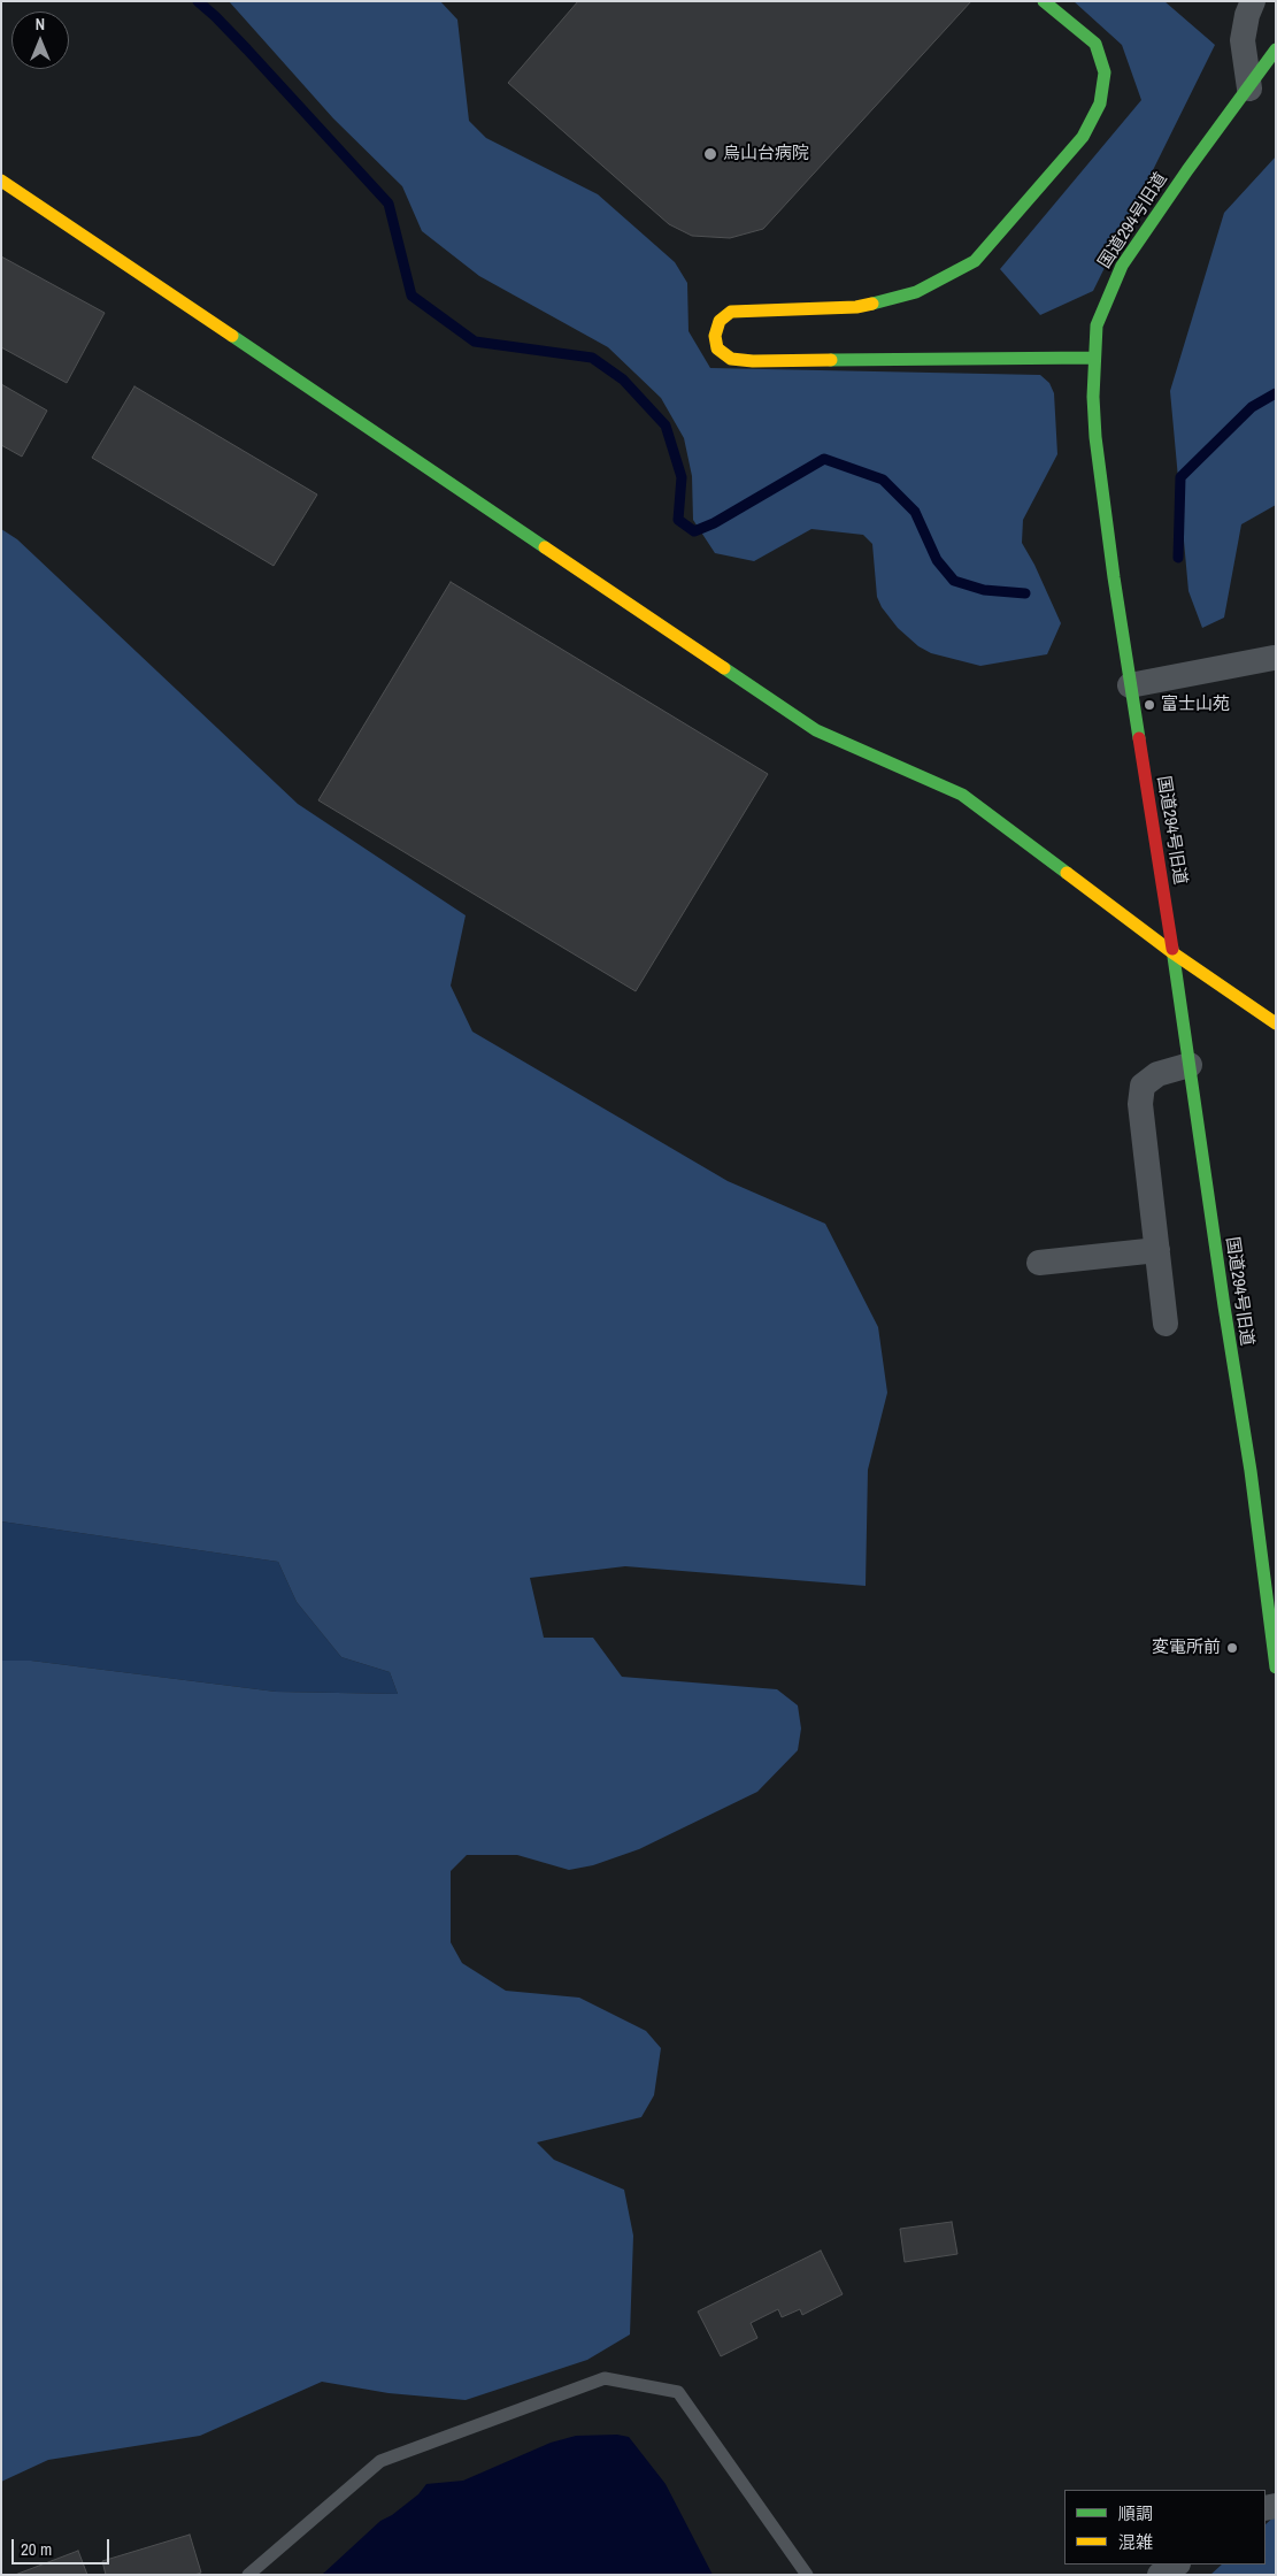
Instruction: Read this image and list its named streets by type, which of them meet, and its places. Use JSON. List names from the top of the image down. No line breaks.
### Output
{"streets":{"street":["国道294号旧道"]},"places":["烏山台病院","富士山苑","変電所前"],"legend":["順調","混雑"],"scale_bar":"20 m","north":"top"}
